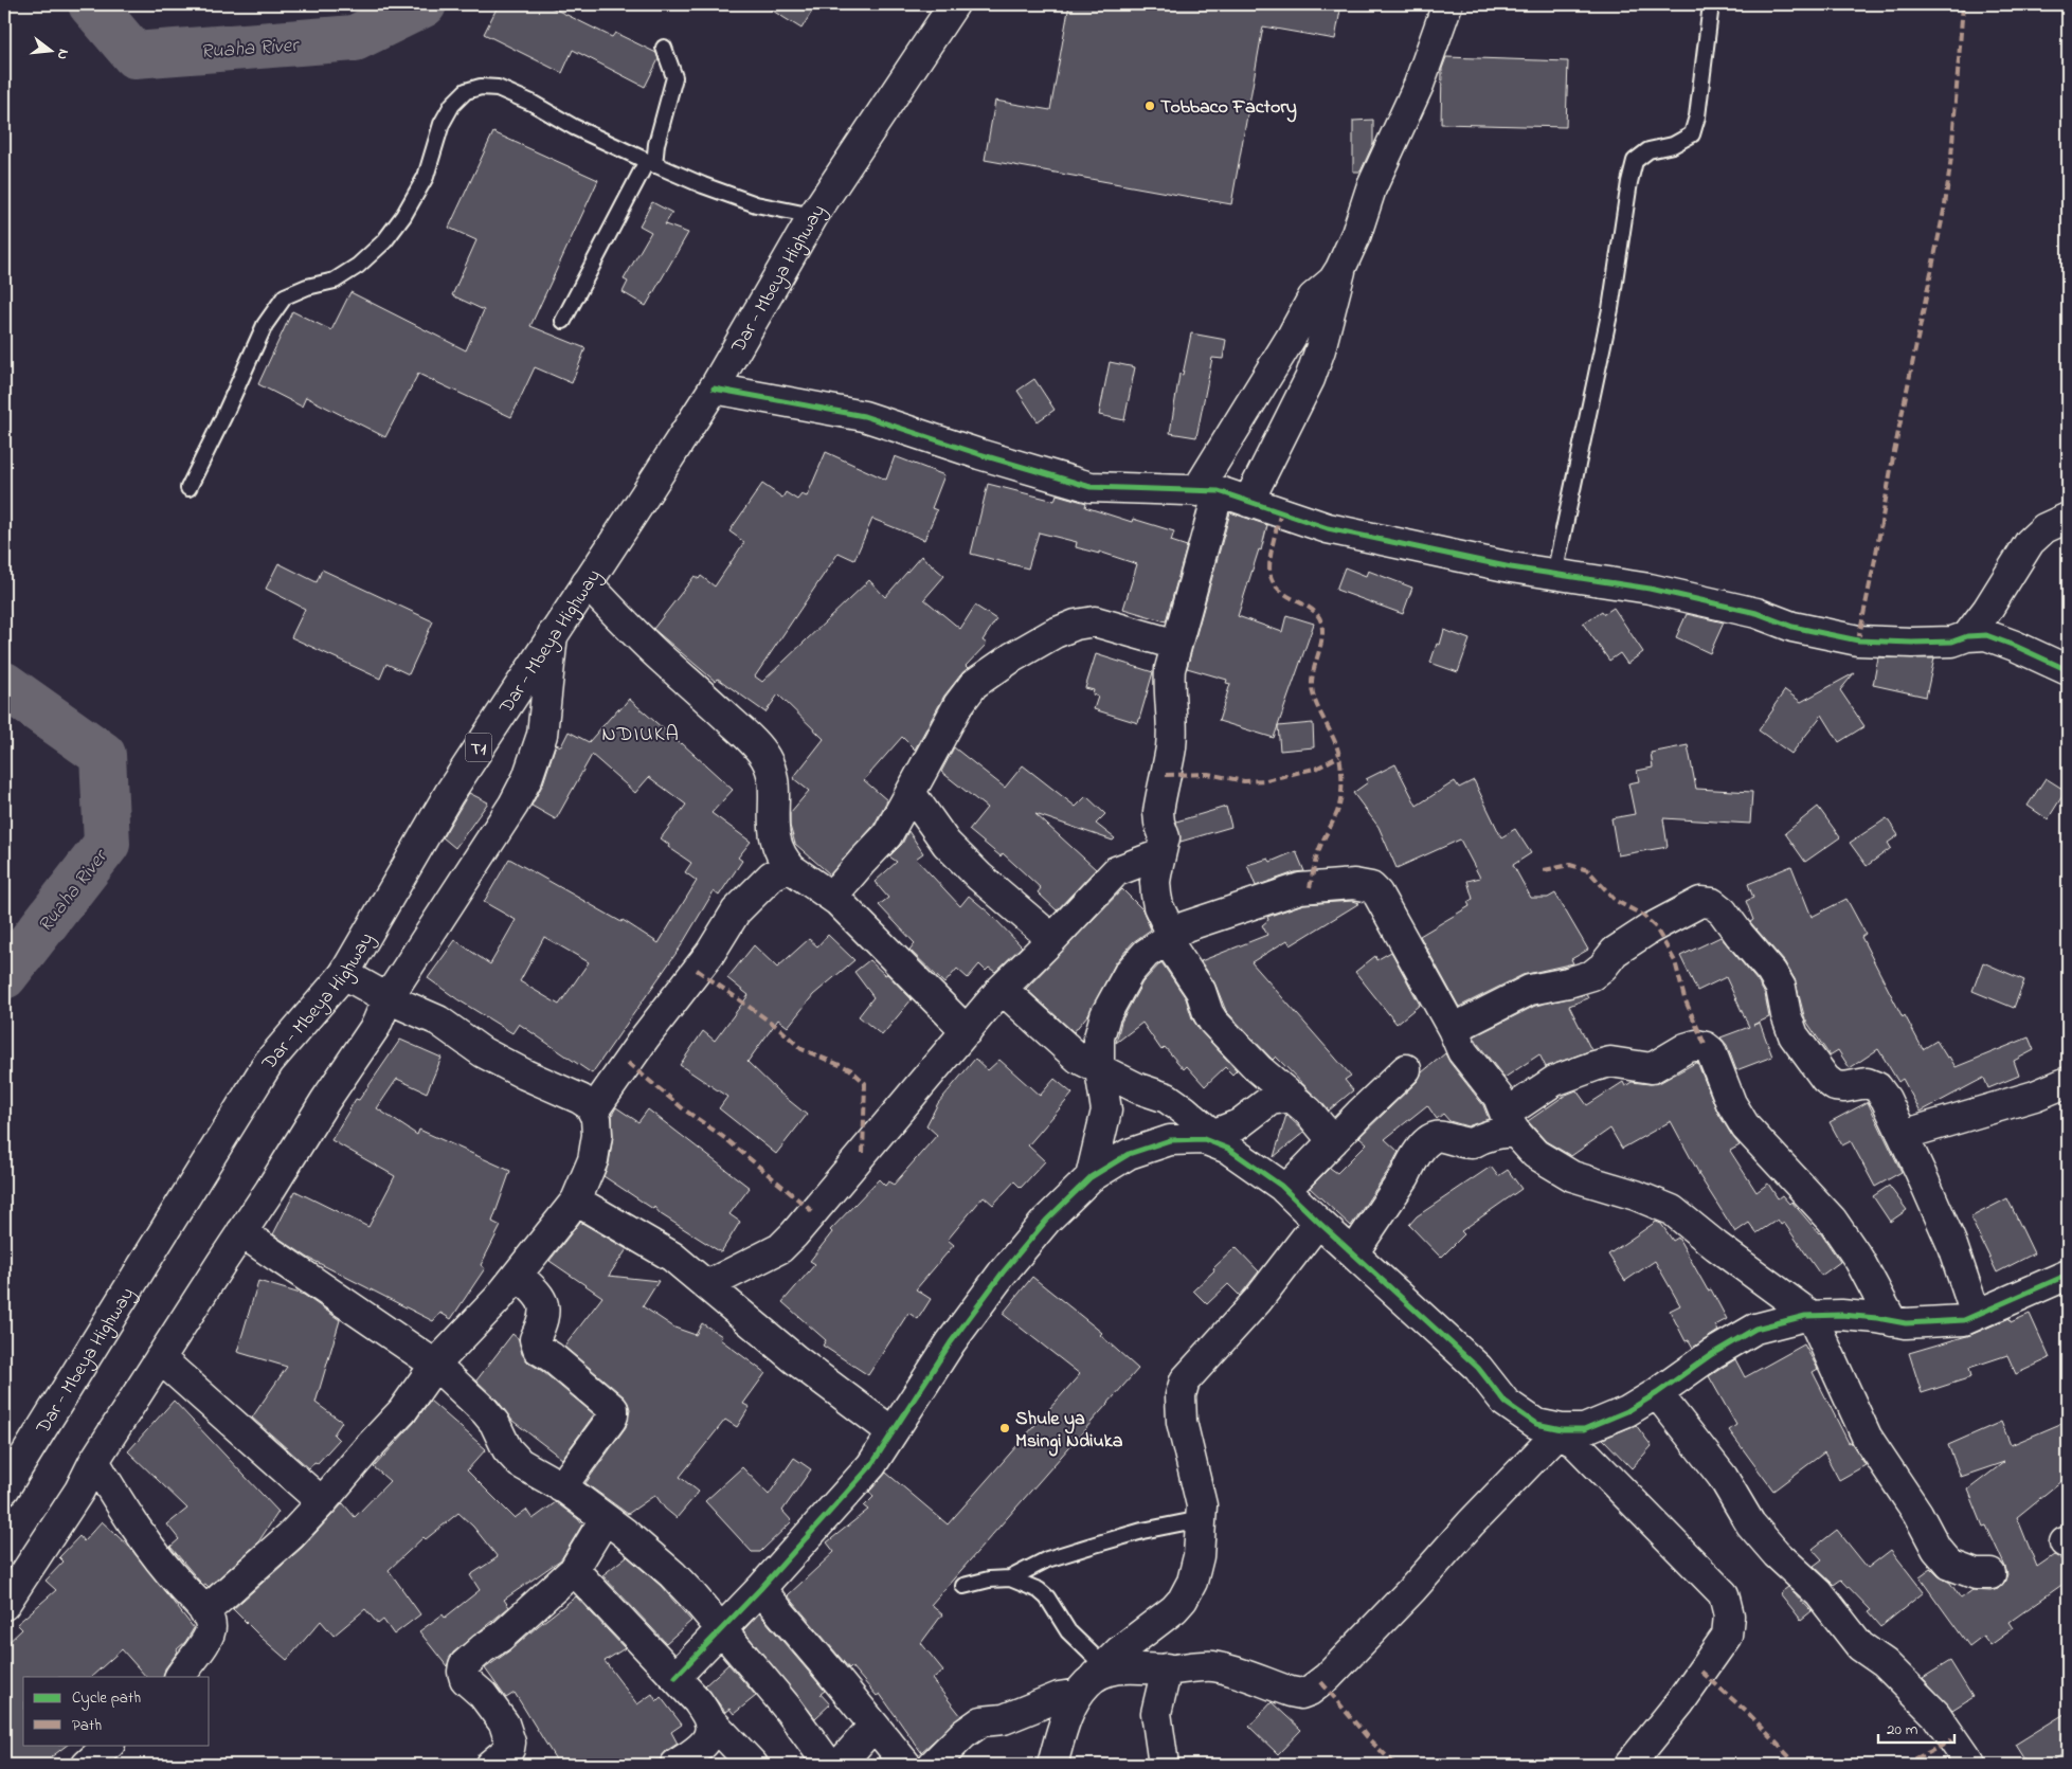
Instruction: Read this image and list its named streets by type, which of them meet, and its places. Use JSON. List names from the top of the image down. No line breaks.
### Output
{"streets":{"main road":["Dar - Mbeya Highway","T1"]},"districts":["NDIUKA"],"water":["Ruaha River"],"places":["Tobbaco Factory","Shule ya Msingi Ndiuka"],"legend":["Cycle path","Path"],"scale_bar":"20 m","north":"right"}
